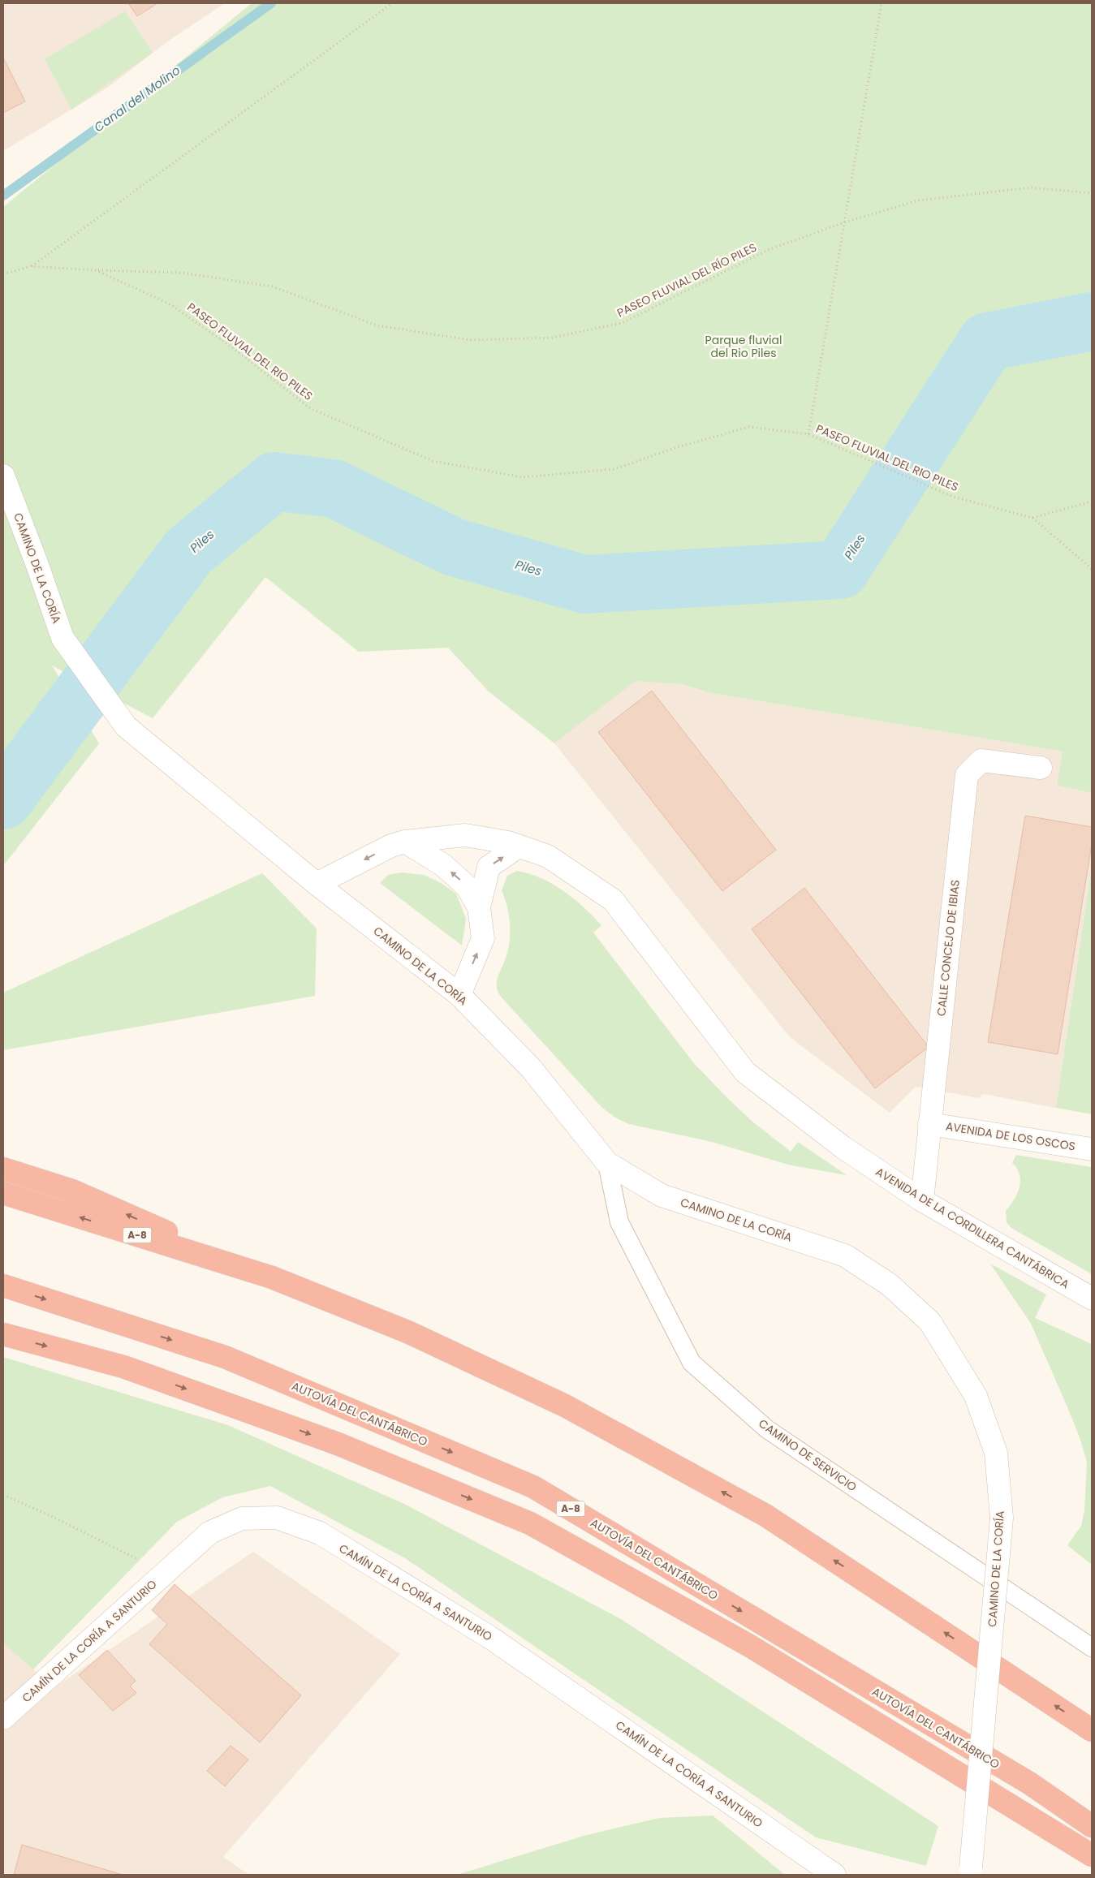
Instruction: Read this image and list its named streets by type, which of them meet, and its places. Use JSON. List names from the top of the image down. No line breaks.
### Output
{"streets":{"highway":["A-8","AUTOVÍA DEL CANTÁBRICO"],"street":["CAMINO DE LA CORÍA","CALLE CONCEJO DE IBIAS","AVENIDA DE LOS OSCOS","AVENIDA DE LA CORDILLERA CANTÁBRICA","CAMÍN DE LA CORÍA A SANTURIO"],"lane":["CAMINO DE SERVICIO"],"path":["PASEO FLUVIAL DEL RÍO PILES","PASEO FLUVIAL DEL RIO PILES"]},"crossings":[["PASEO FLUVIAL DEL RÍO PILES","PASEO FLUVIAL DEL RIO PILES"],["CAMINO DE LA CORÍA","AVENIDA DE LA CORDILLERA CANTÁBRICA"],["CAMINO DE LA CORÍA","CAMINO DE SERVICIO"],["CALLE CONCEJO DE IBIAS","AVENIDA DE LOS OSCOS"],["CALLE CONCEJO DE IBIAS","AVENIDA DE LA CORDILLERA CANTÁBRICA"]],"water":["Canal del Molino","Piles"],"parks":["Parque fluvial del Rio Piles"]}
